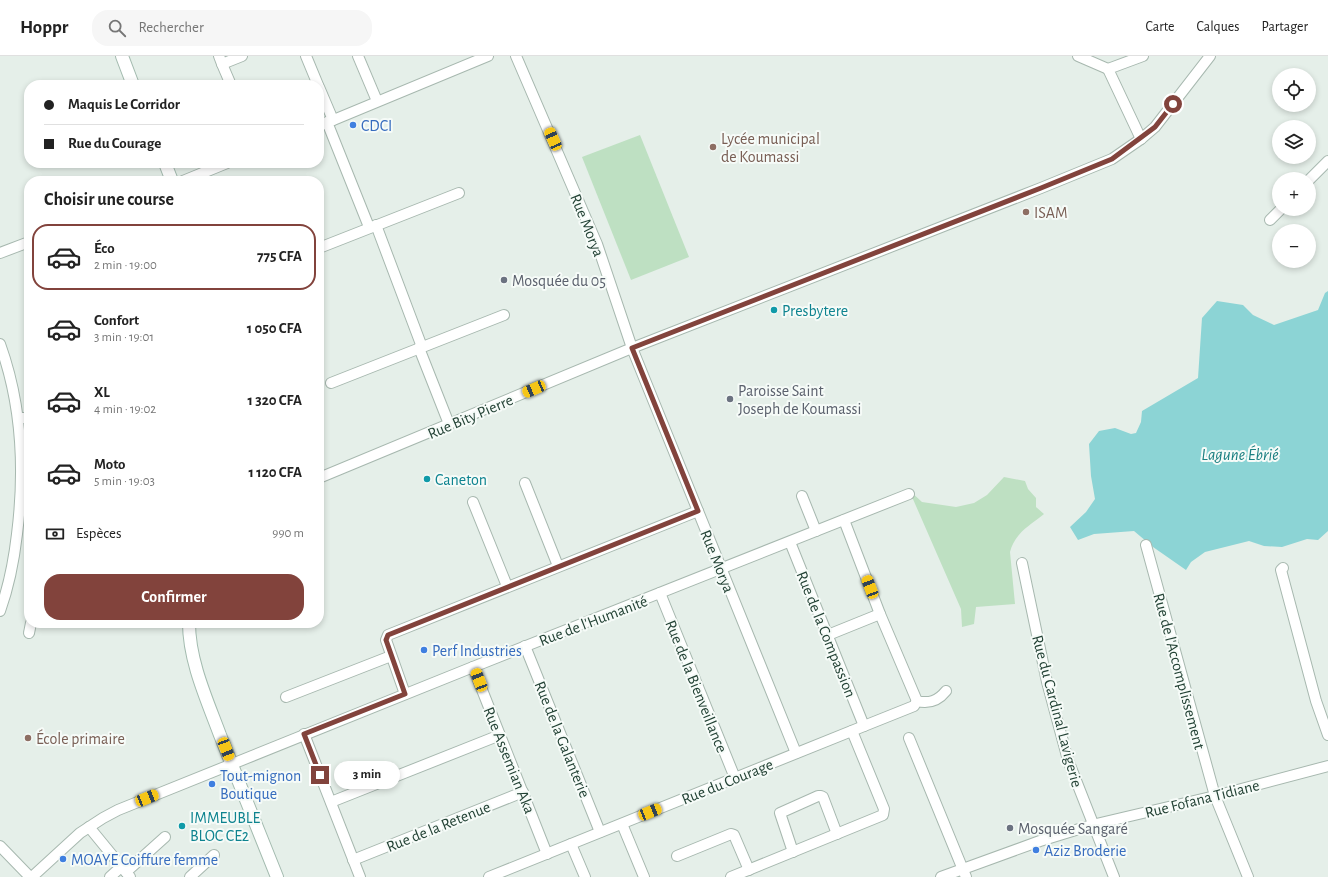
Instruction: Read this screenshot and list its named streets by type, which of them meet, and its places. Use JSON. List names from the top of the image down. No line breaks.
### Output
{"streets":{"street":["Rue Morya","Rue Bity Pierre","Rue de l'Humanité","Rue de la Compassion","Rue de l'Accomplissement","Rue de la Bienveillance","Rue du Cardinal Lavigerie","Rue de la Galanterie","Rue Assemian Aka","Rue du Courage","Rue Fofana Tidiane","Rue de la Retenue"]},"crossings":[["Rue Morya","Rue Bity Pierre"],["Rue Morya","Rue de l'Humanité"],["Rue Morya","Rue du Courage"],["Rue de l'Humanité","Rue de la Compassion"],["Rue de l'Humanité","Rue de la Bienveillance"],["Rue de l'Humanité","Rue de la Galanterie"],["Rue de l'Humanité","Rue Assemian Aka"],["Rue de la Compassion","Rue du Courage"],["Rue de l'Accomplissement","Rue Fofana Tidiane"],["Rue de la Bienveillance","Rue du Courage"],["Rue du Cardinal Lavigerie","Rue Fofana Tidiane"],["Rue de la Galanterie","Rue du Courage"],["Rue Assemian Aka","Rue du Courage"],["Rue Assemian Aka","Rue de la Retenue"]],"water":["Lagune Ébrié"],"places":["CDCI","Lycée municipal de Koumassi","ISAM","Mosquée du 05","Presbytere","Paroisse Saint Joseph de Koumassi","Caneton","Perf Industries","École primaire","Tout-mignon Boutique","IMMEUBLE BLOC CE2","Mosquée Sangaré","Aziz Broderie","MOAYE Coiffure femme"],"page":{"header":"Hoppr","search":"Rechercher","nav":["Carte","Calques","Partager"],"map_buttons":["+","−"],"banner":["Maquis Le Corridor","Rue du Courage"],"heading":"Choisir une course","list":[{"name":"Éco","note":"2 min · 19:00","value":"775 CFA"},{"name":"Confort","note":"3 min · 19:01","value":"1 050 CFA"},{"name":"XL","note":"4 min · 19:02","value":"1 320 CFA"},{"name":"Moto","note":"5 min · 19:03","value":"1 120 CFA"}],"pay":["Espèces","990 m"],"buttons":"Confirmer","bubble":"3 min"}}
